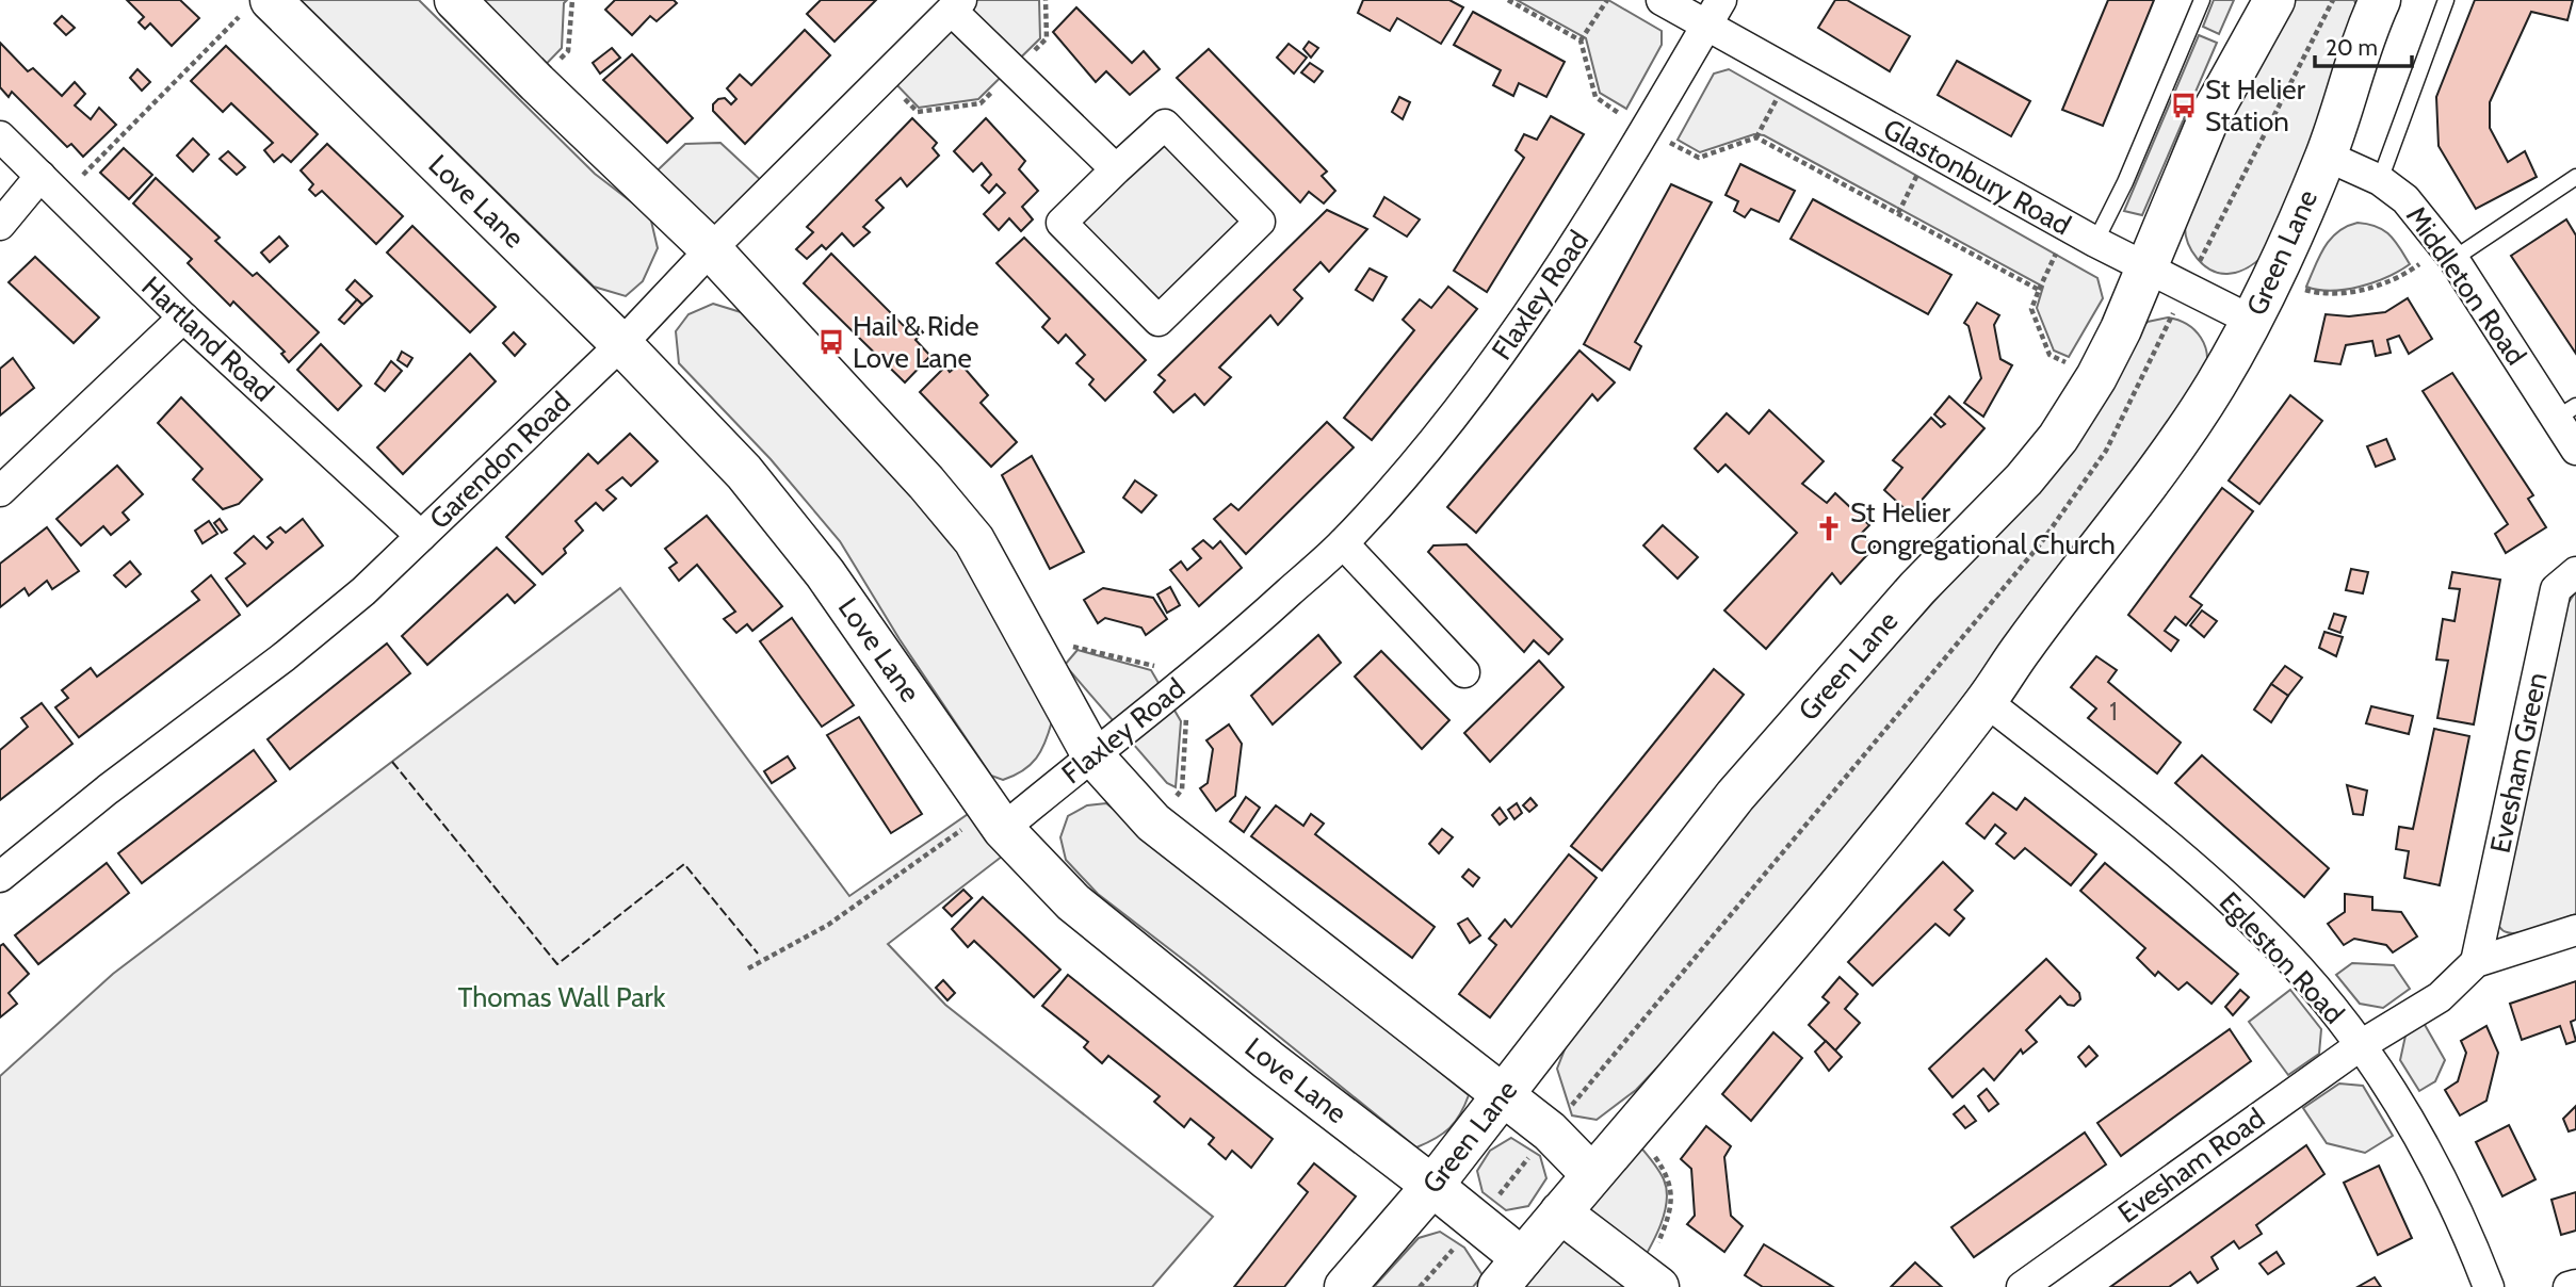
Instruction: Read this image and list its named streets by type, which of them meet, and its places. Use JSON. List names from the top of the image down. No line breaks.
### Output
{"streets":{"street":["Glastonbury Road","Love Lane","Green Lane","Middleton Road","Flaxley Road","Hartland Road","Garendon Road","Evesham Green","Egleston Road","Evesham Road"]},"crossings":[["Glastonbury Road","Green Lane"],["Glastonbury Road","Flaxley Road"],["Love Lane","Green Lane"],["Love Lane","Flaxley Road"],["Love Lane","Garendon Road"],["Green Lane","Middleton Road"],["Green Lane","Egleston Road"],["Hartland Road","Garendon Road"],["Egleston Road","Evesham Road"]],"parks":["Thomas Wall Park"],"places":{"bus stop":["St Helier Station","Hail & Ride Love Lane"],"church":["St Helier Congregational Church"]},"house_numbers":["1"],"scale_bar":"20 m"}
